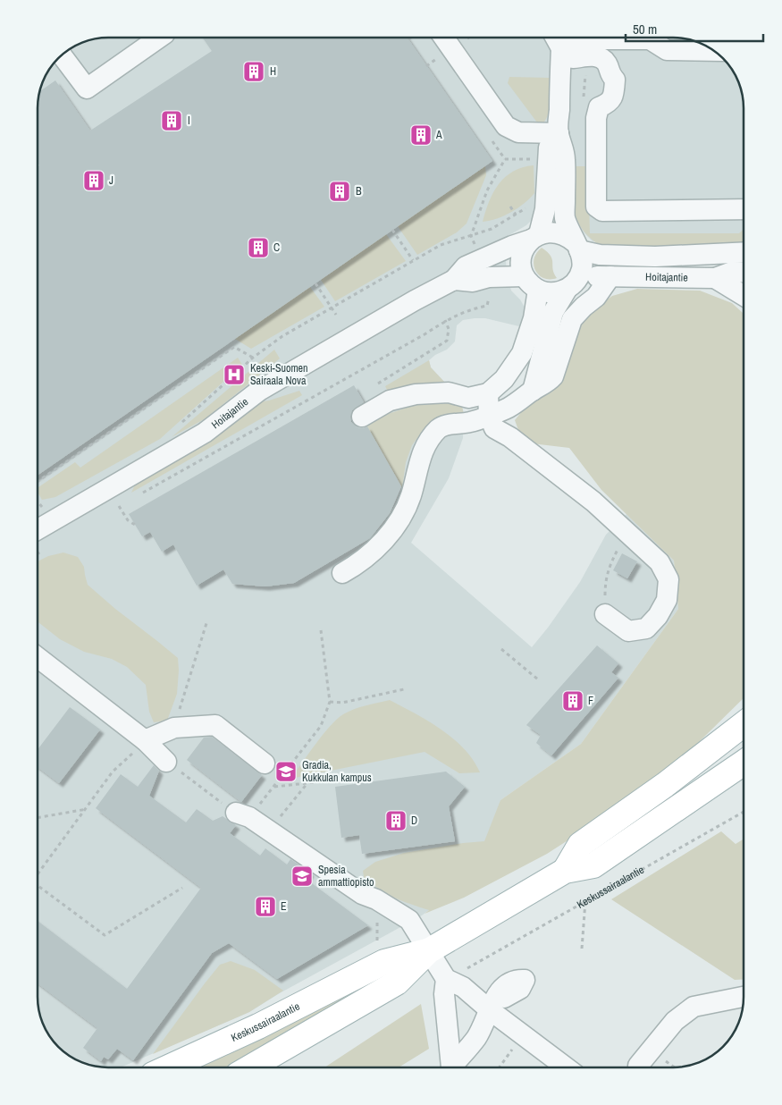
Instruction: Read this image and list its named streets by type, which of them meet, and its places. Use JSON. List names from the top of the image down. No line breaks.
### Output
{"streets":{"main road":["Keskussairaalantie"],"street":["Hoitajantie"]},"places":{"building":["H","I","A","J","B","C","F","D","E"],"hospital":["Keski-Suomen Sairaala Nova"],"school or university":["Gradia, Kukkulan kampus","Spesia ammattiopisto"]},"scale_bar":"50 m"}
